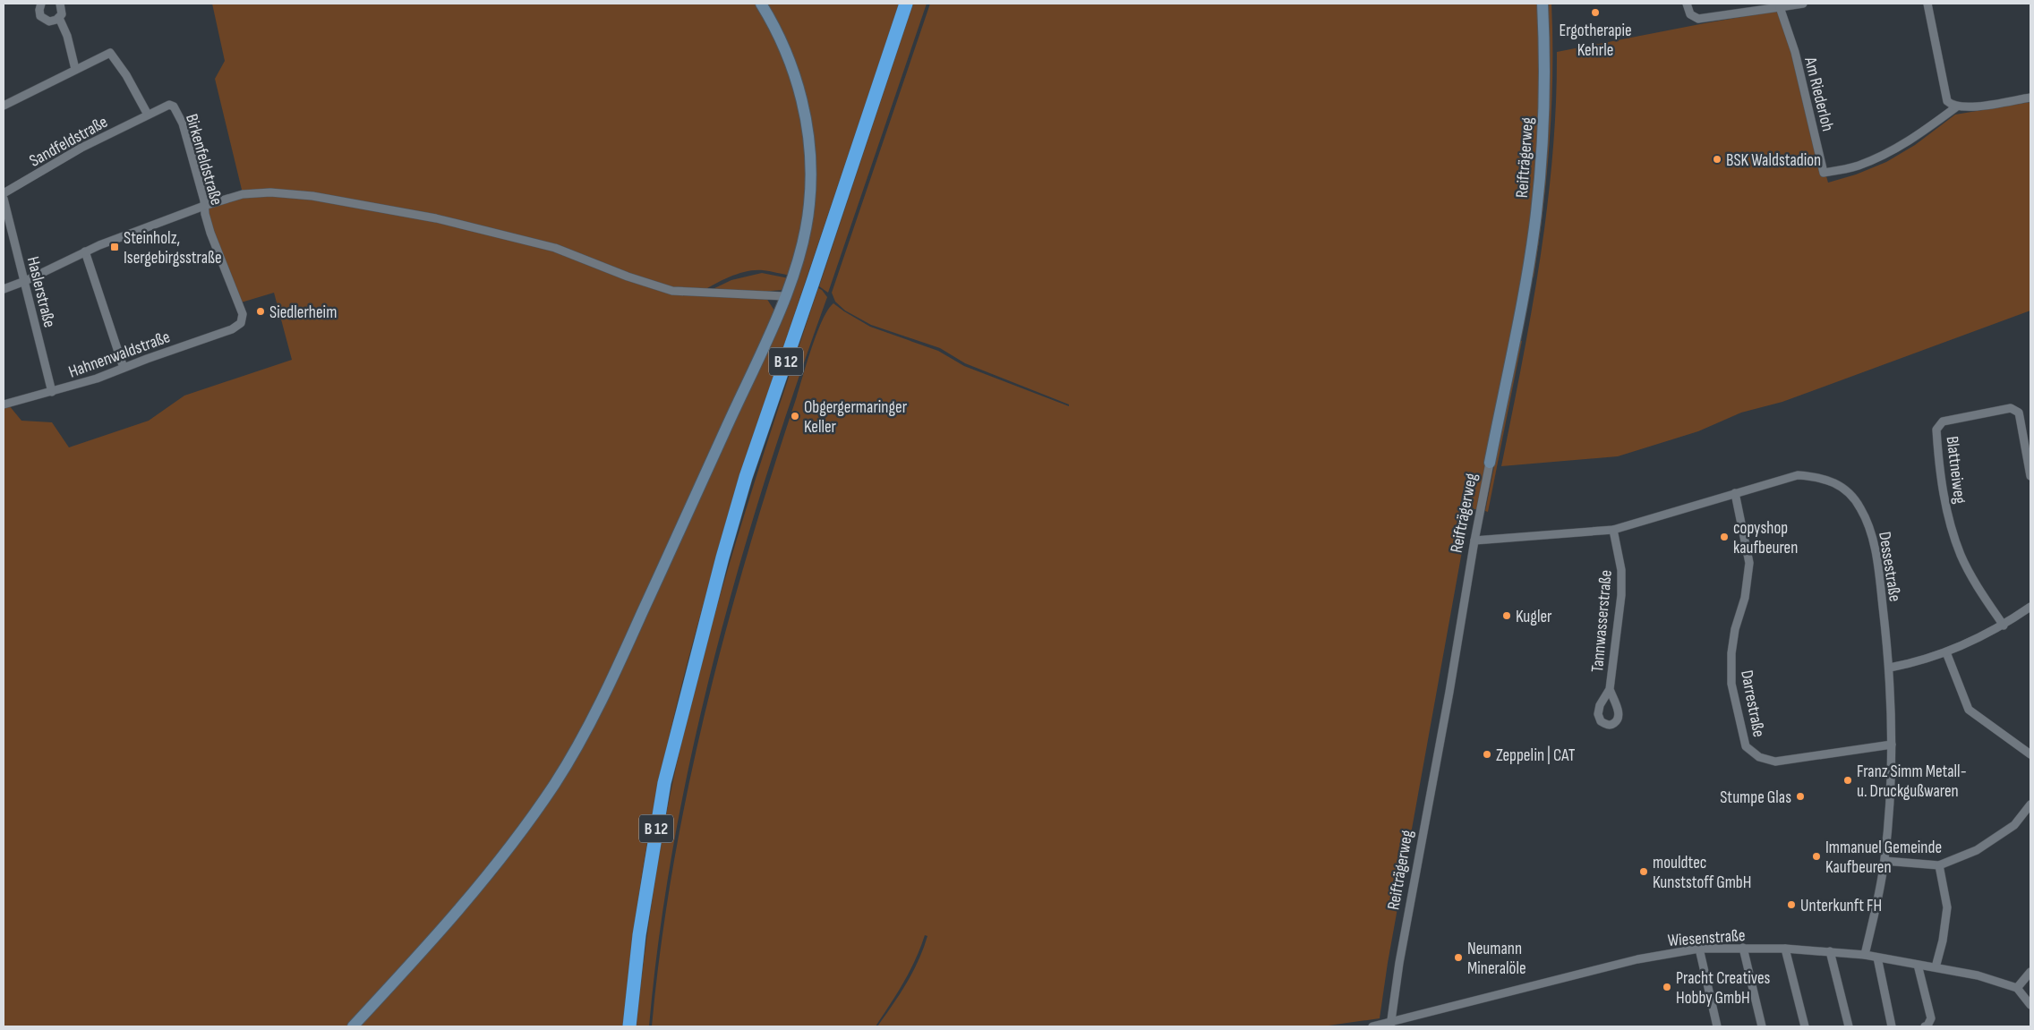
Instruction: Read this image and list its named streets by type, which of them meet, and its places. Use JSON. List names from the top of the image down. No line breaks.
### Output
{"streets":{"highway":["B 12"],"main road":["Reifträgerweg"],"street":["Am Riederloh","Sandfeldstraße","Birkenfeldstraße","Haslerstraße","Hahnenwaldstraße","Blattneiweg","Dessestraße","Tannwasserstraße","Darrestraße","Wiesenstraße"]},"crossings":[["Sandfeldstraße","Birkenfeldstraße"],["Reifträgerweg","Dessestraße"],["Reifträgerweg","Wiesenstraße"],["Birkenfeldstraße","Hahnenwaldstraße"],["Haslerstraße","Hahnenwaldstraße"],["Dessestraße","Tannwasserstraße"],["Dessestraße","Darrestraße"],["Dessestraße","Wiesenstraße"]],"places":{"other":["Ergotherapie Kehrle","BSK Waldstadion","Siedlerheim","Obgergermaringer Keller","copyshop kaufbeuren","Kugler","Zeppelin | CAT","Franz Simm Metall- u. Druckgußwaren","Stumpe Glas","Immanuel Gemeinde Kaufbeuren","mouldtec Kunststoff GmbH","Unterkunft FH","Neumann Mineralöle","Pracht Creatives Hobby GmbH"],"transit":["Steinholz, Isergebirgsstraße"]}}
